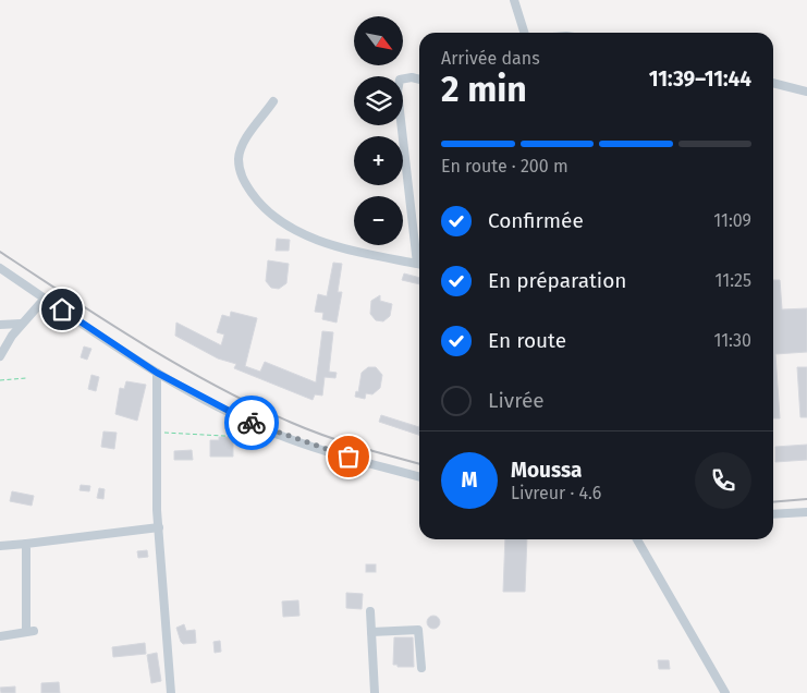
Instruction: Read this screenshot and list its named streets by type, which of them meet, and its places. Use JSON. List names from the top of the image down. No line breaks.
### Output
{"north":"bottom right","page":{"map_buttons":["+","−"],"heading":["2 min","Arrivée dans","11:39–11:44"],"panel":["Moussa","Livreur · 4.6"],"bar":"En route · 200 m","list":[["Confirmée","11:09"],["En préparation","11:25"],["En route","11:30"],"Livrée"],"round":"M"}}
